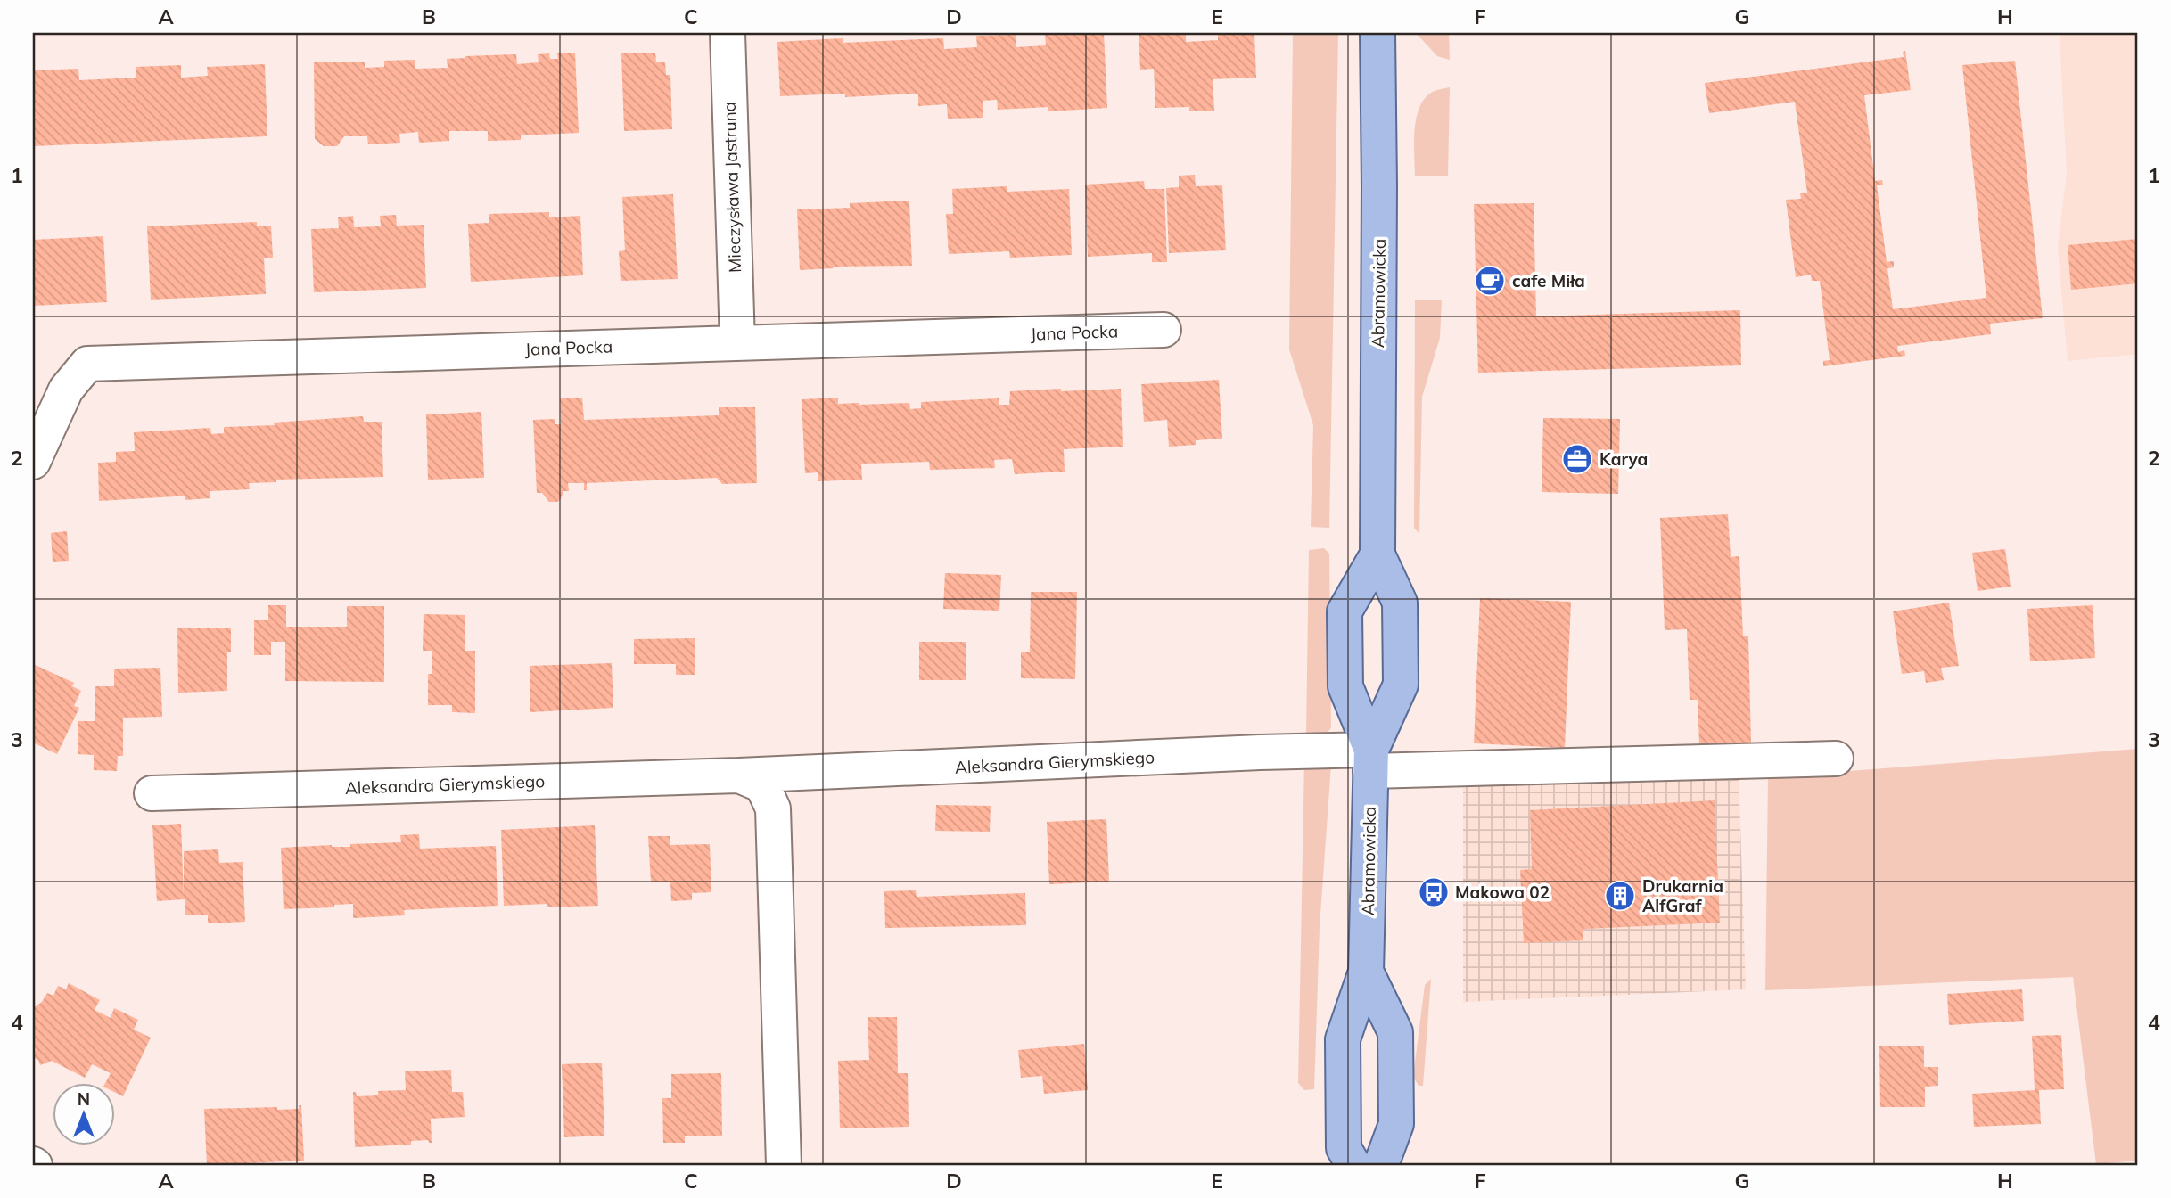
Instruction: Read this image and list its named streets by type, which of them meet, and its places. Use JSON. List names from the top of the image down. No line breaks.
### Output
{"streets":{"main road":["Abramowicka"],"street":["Mieczysława Jastruna","Jana Pocka","Aleksandra Gierymskiego"]},"crossings":[["Mieczysława Jastruna","Jana Pocka"],["Abramowicka","Aleksandra Gierymskiego"]],"places":{"cafe":["cafe Miła"],"office":["Karya"],"bus stop":["Makowa 02"],"building":["Drukarnia AlfGraf"]},"north":"top","grid":{"columns":["A","B","C","D","E","F","G","H"],"rows":["1","2","3","4"]}}
